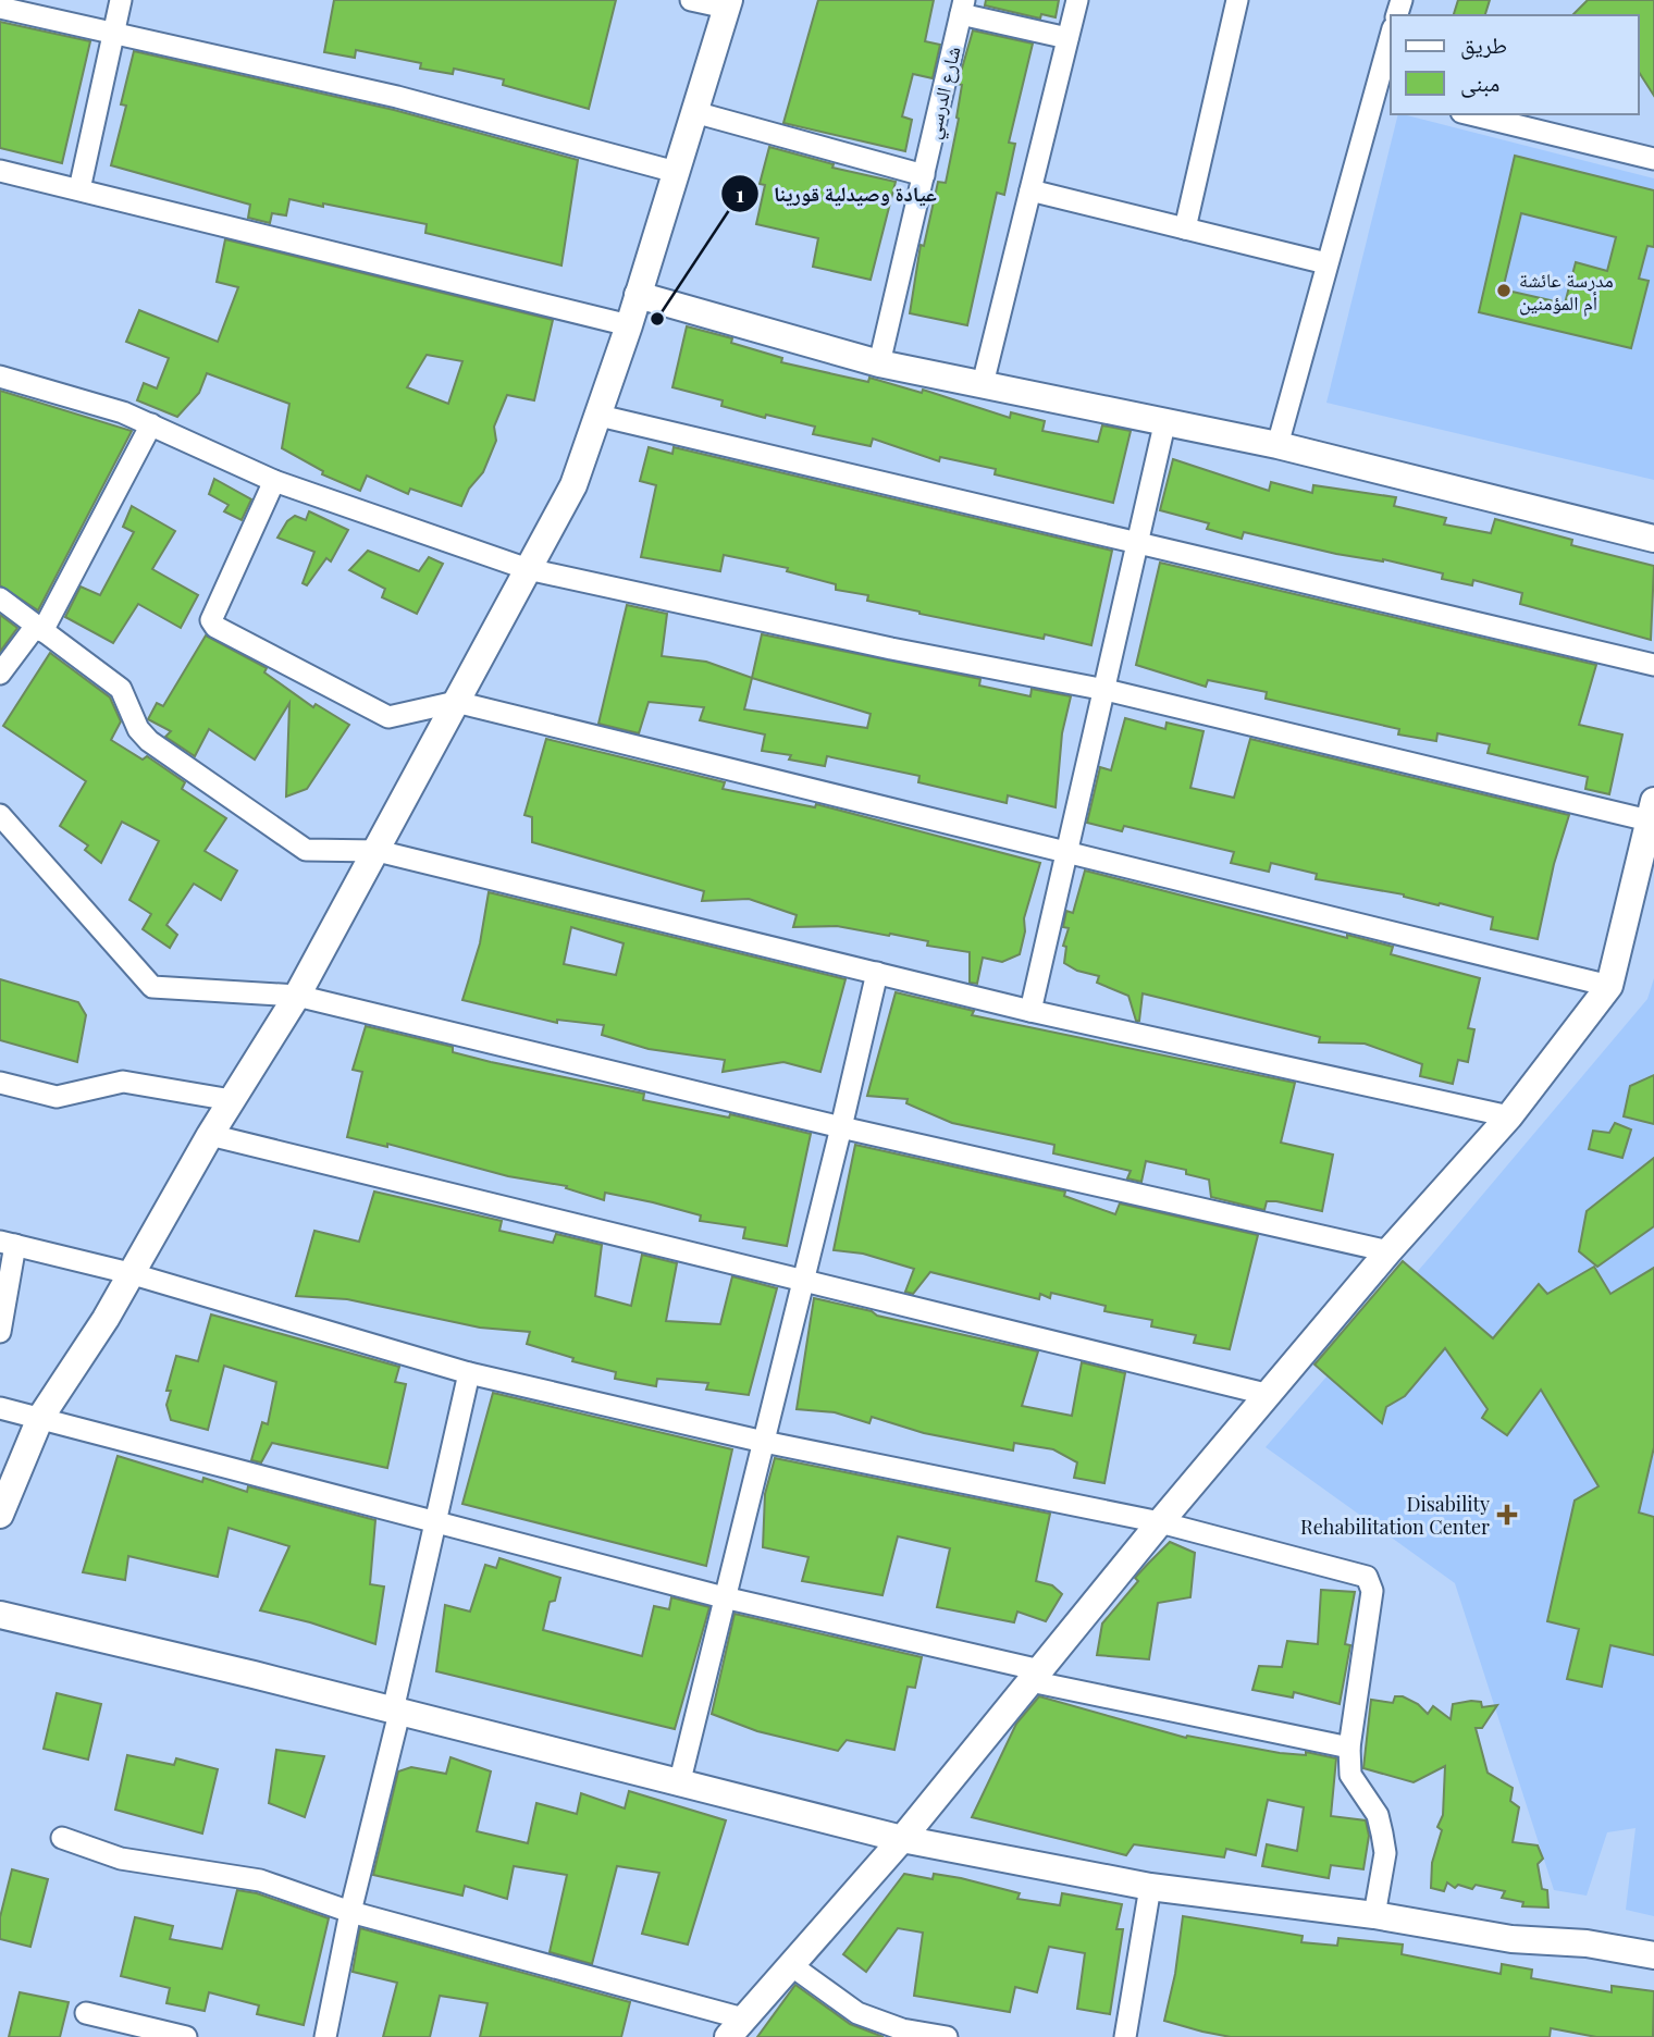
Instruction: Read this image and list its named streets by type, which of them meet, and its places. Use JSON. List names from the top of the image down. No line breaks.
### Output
{"streets":{"street":["شارع الدرسي"]},"places":{"other":["مدرسة عائشة أم المؤمنين","عيادة وصيدلية قورينا"],"health":["Disability Rehabilitation Center"]},"legend":["طريق","مبنى"]}
